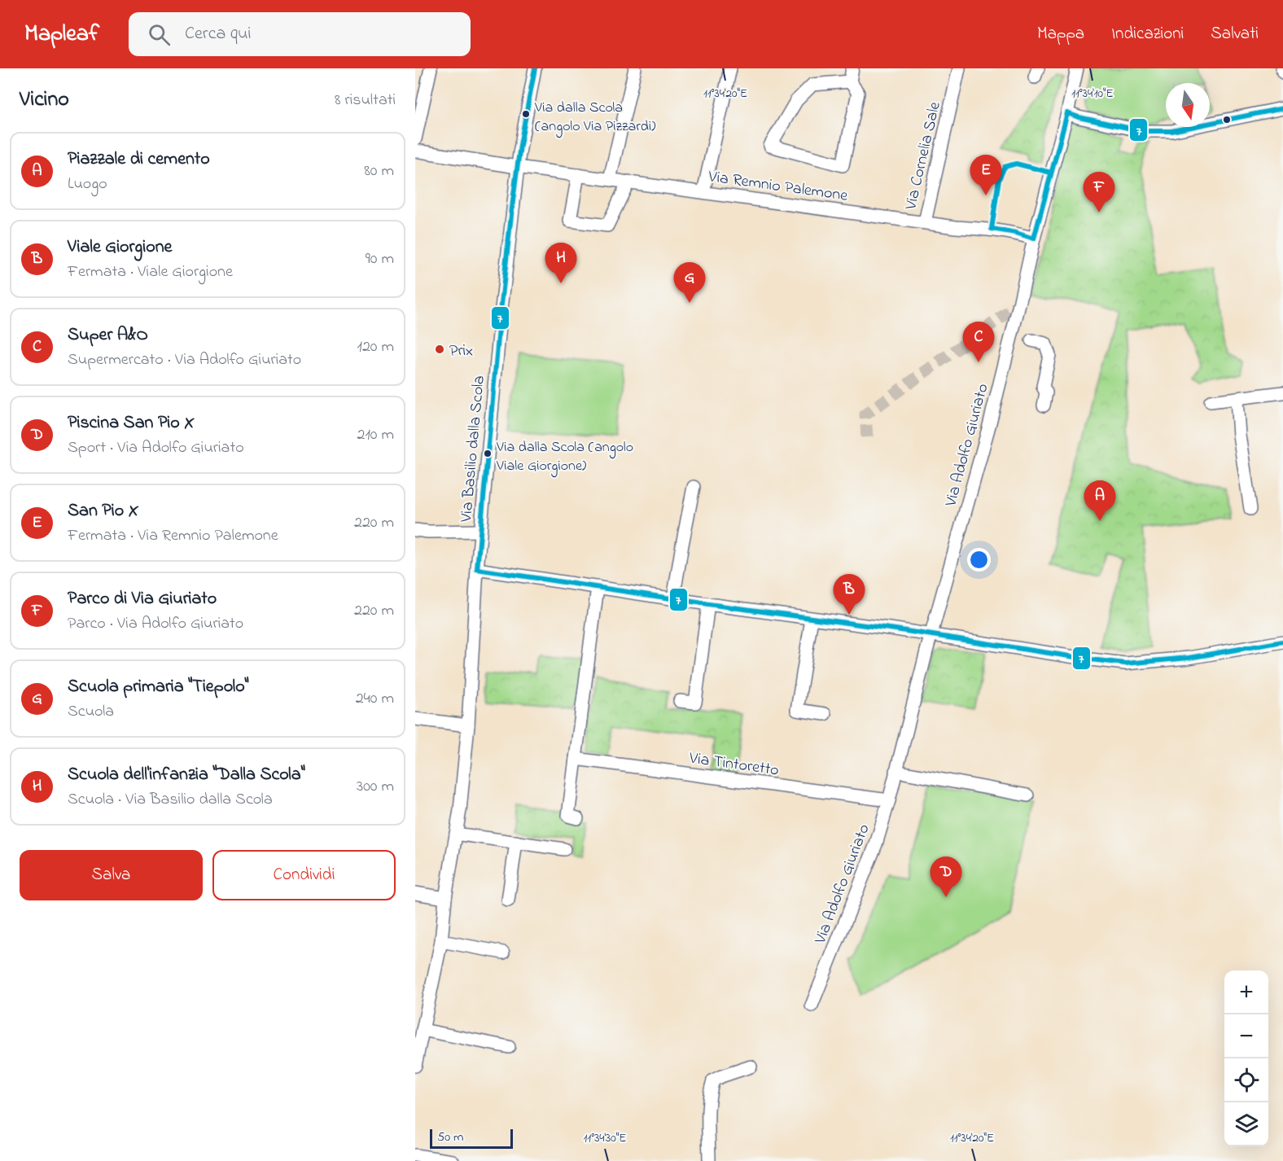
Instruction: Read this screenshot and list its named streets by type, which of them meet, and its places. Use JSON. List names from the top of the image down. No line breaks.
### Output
{"streets":{"street":["Via Cornelia Sale","Via Remnio Palemone","Via Adolfo Giuriato","Via Basilio dalla Scola","Via Tintoretto"]},"crossings":[["Via Cornelia Sale","Via Remnio Palemone"],["Via Remnio Palemone","Via Adolfo Giuriato"],["Via Remnio Palemone","Via Basilio dalla Scola"],["Via Adolfo Giuriato","Via Tintoretto"]],"places":["Via dalla Scola (angolo Via Pizzardi)","Prix","Via dalla Scola (angolo Viale Giorgione)"],"lines":["transit line 7"],"scale_bar":"50 m","north":"bottom","page":{"header":"Mapleaf","search":"Cerca qui","nav":["Mappa","Indicazioni","Salvati"],"heading":["Vicino","8 risultati"],"list":[{"mark":"A","name":"Piazzale di cemento","note":"Luogo","value":"80 m"},{"mark":"B","name":"Viale Giorgione","note":"Fermata · Viale Giorgione","value":"90 m"},{"mark":"C","name":"Super A&O","note":"Supermercato · Via Adolfo Giuriato","value":"120 m"},{"mark":"D","name":"Piscina San Pio X","note":"Sport · Via Adolfo Giuriato","value":"210 m"},{"mark":"E","name":"San Pio X","note":"Fermata · Via Remnio Palemone","value":"220 m"},{"mark":"F","name":"Parco di Via Giuriato","note":"Parco · Via Adolfo Giuriato","value":"220 m"},{"mark":"G","name":"Scuola primaria \"Tiepolo\"","note":"Scuola","value":"240 m"},{"mark":"H","name":"Scuola dell'infanzia \"Dalla Scola\"","note":"Scuola · Via Basilio dalla Scola","value":"300 m"}],"pins":["E","F","H","G","C","A","B","D"],"buttons":["Salva","Condividi"],"map_buttons":["+","−"],"scale":"50 m"},"coordinates":["11°34'20\"E","11°34'10\"E","11°34'30\"E"]}
